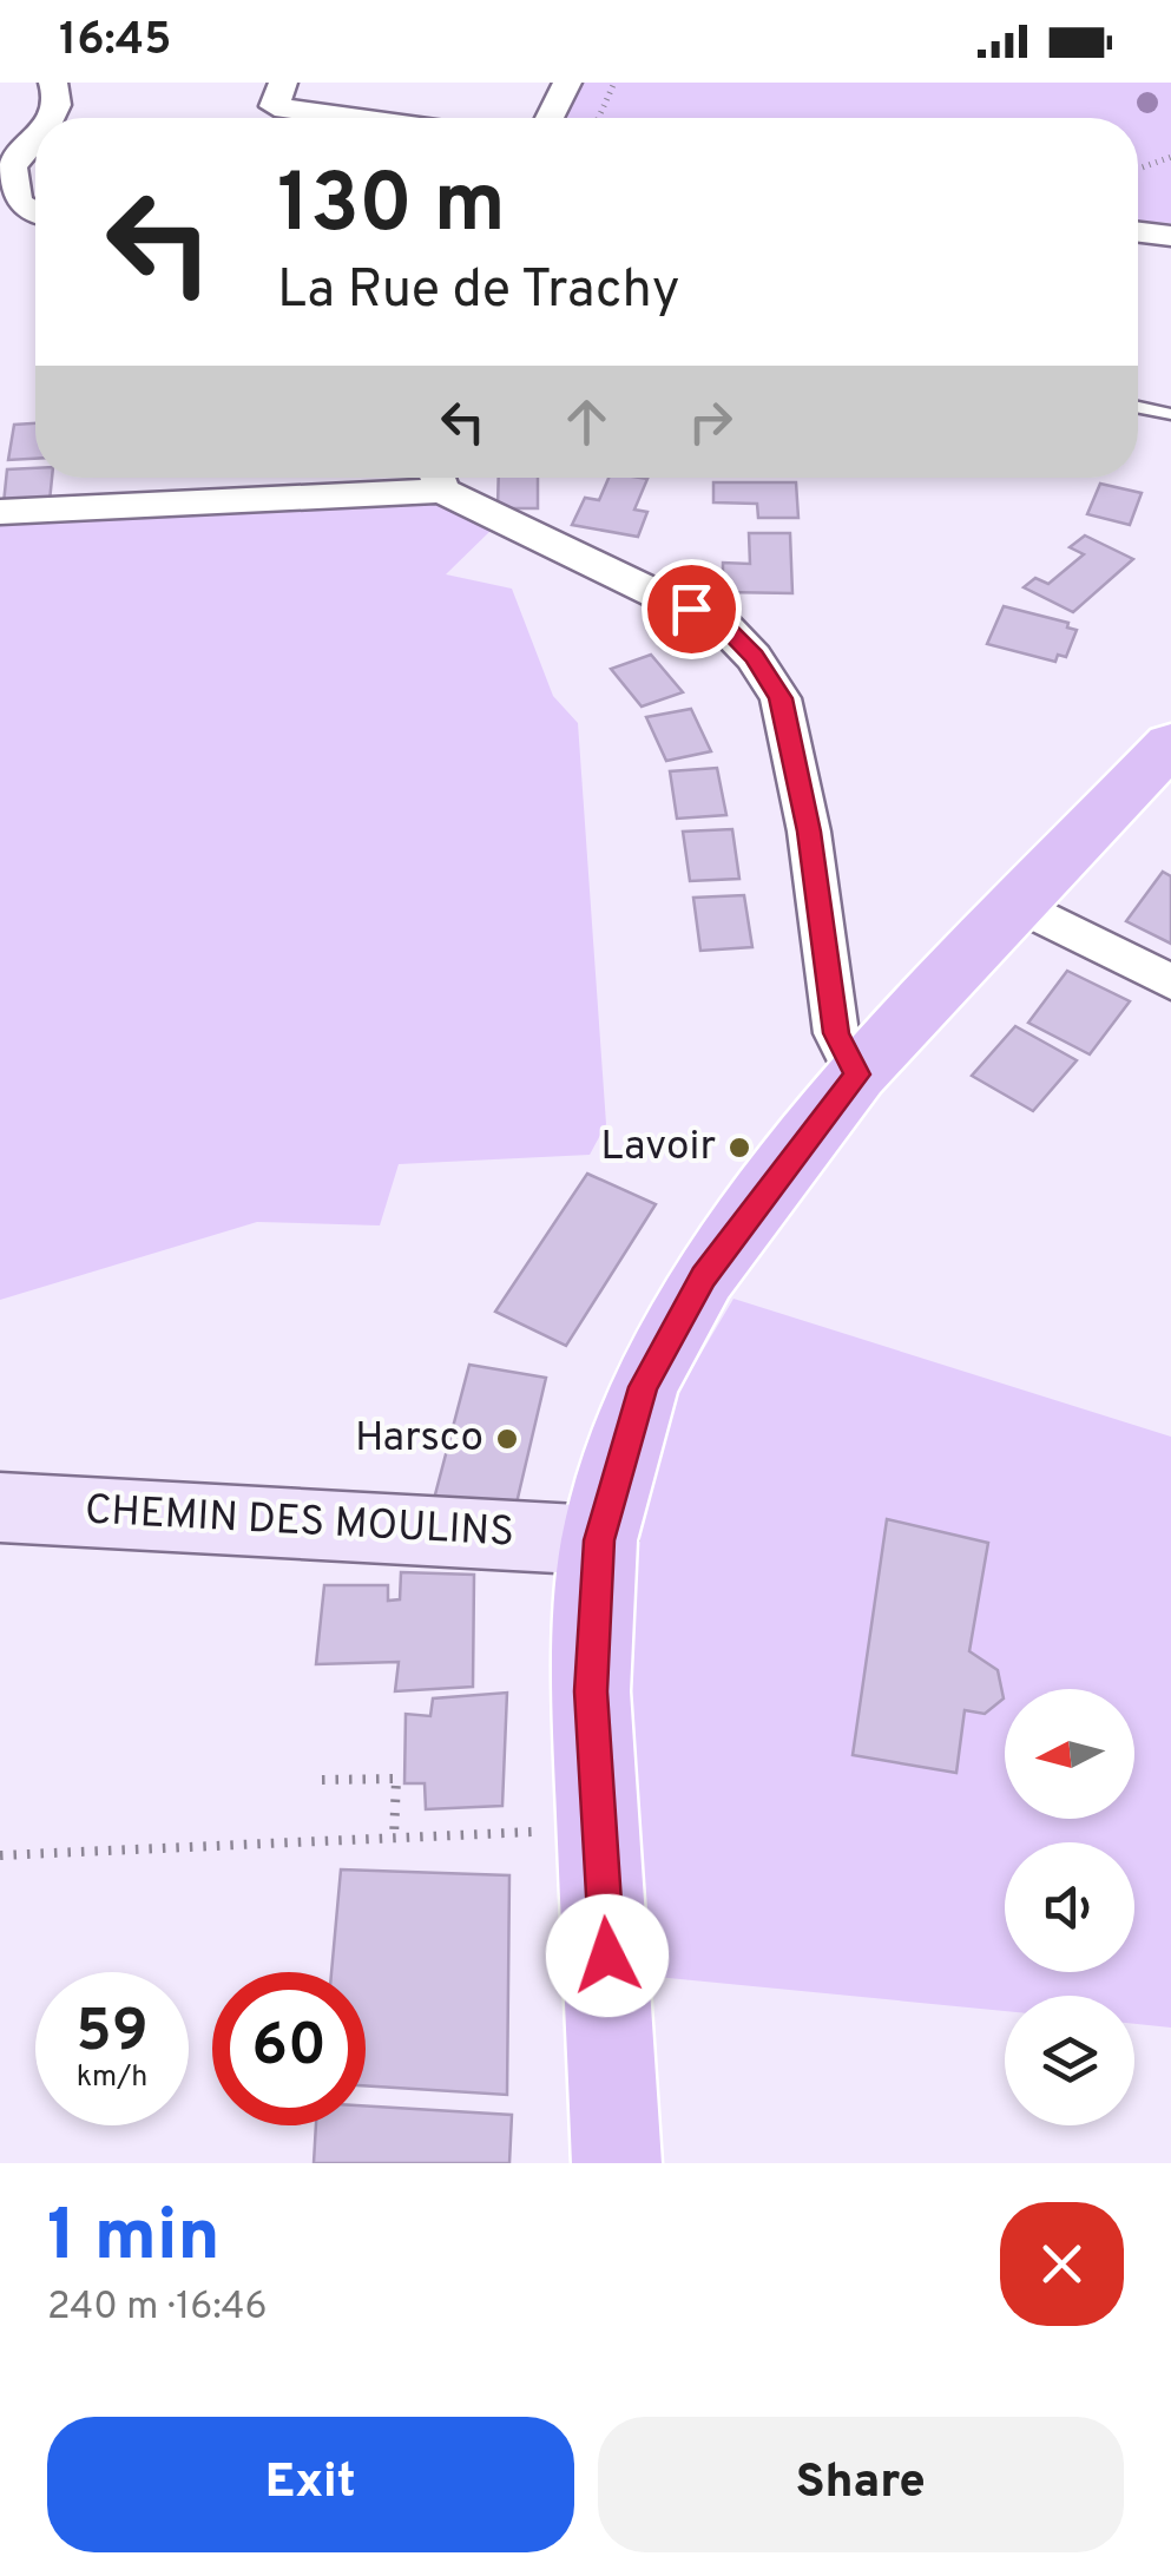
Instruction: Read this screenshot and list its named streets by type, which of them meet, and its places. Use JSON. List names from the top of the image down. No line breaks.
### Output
{"streets":{"street":["CHEMIN DES MOULINS"]},"places":["Lavoir","Harsco"],"north":"left","page":{"status":"16:45","turn":["130 m","La Rue de Trachy"],"speed":"59 km/h","limit":"60","heading":["1 min","240 m · 16:46"],"buttons":["Exit","Share"]}}
